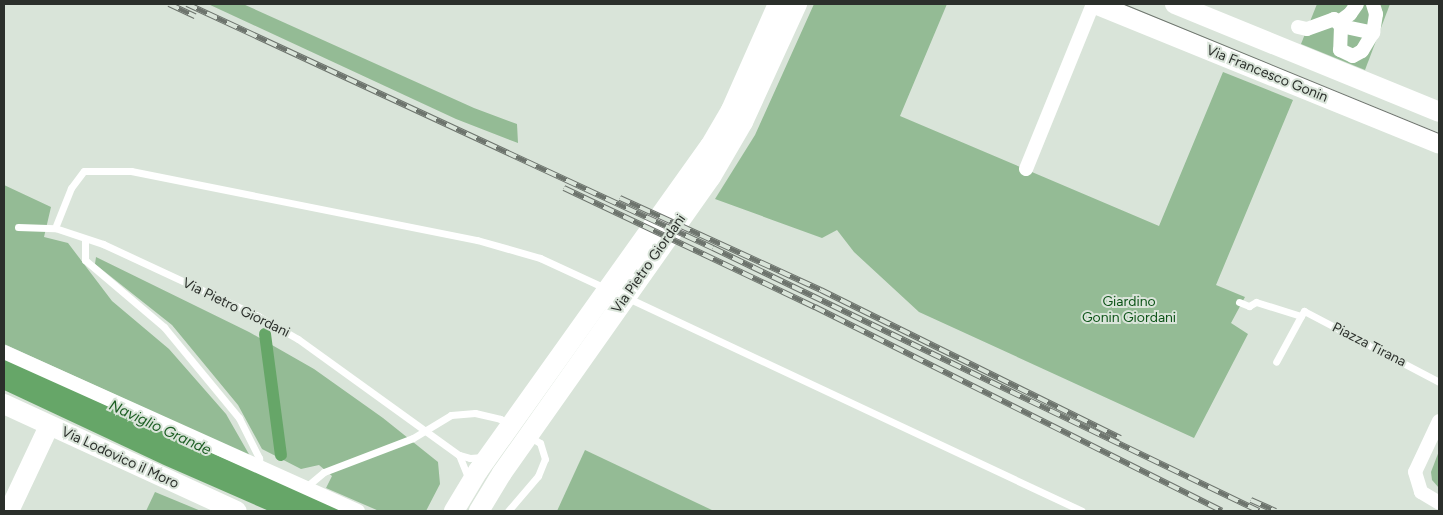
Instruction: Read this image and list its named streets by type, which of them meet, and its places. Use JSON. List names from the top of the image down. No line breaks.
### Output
{"streets":{"main road":["Via Francesco Gonin","Via Pietro Giordani","Via Lodovico il Moro"],"lane":["Piazza Tirana"]},"water":["Naviglio Grande"],"parks":["Giardino Gonin Giordani"]}
